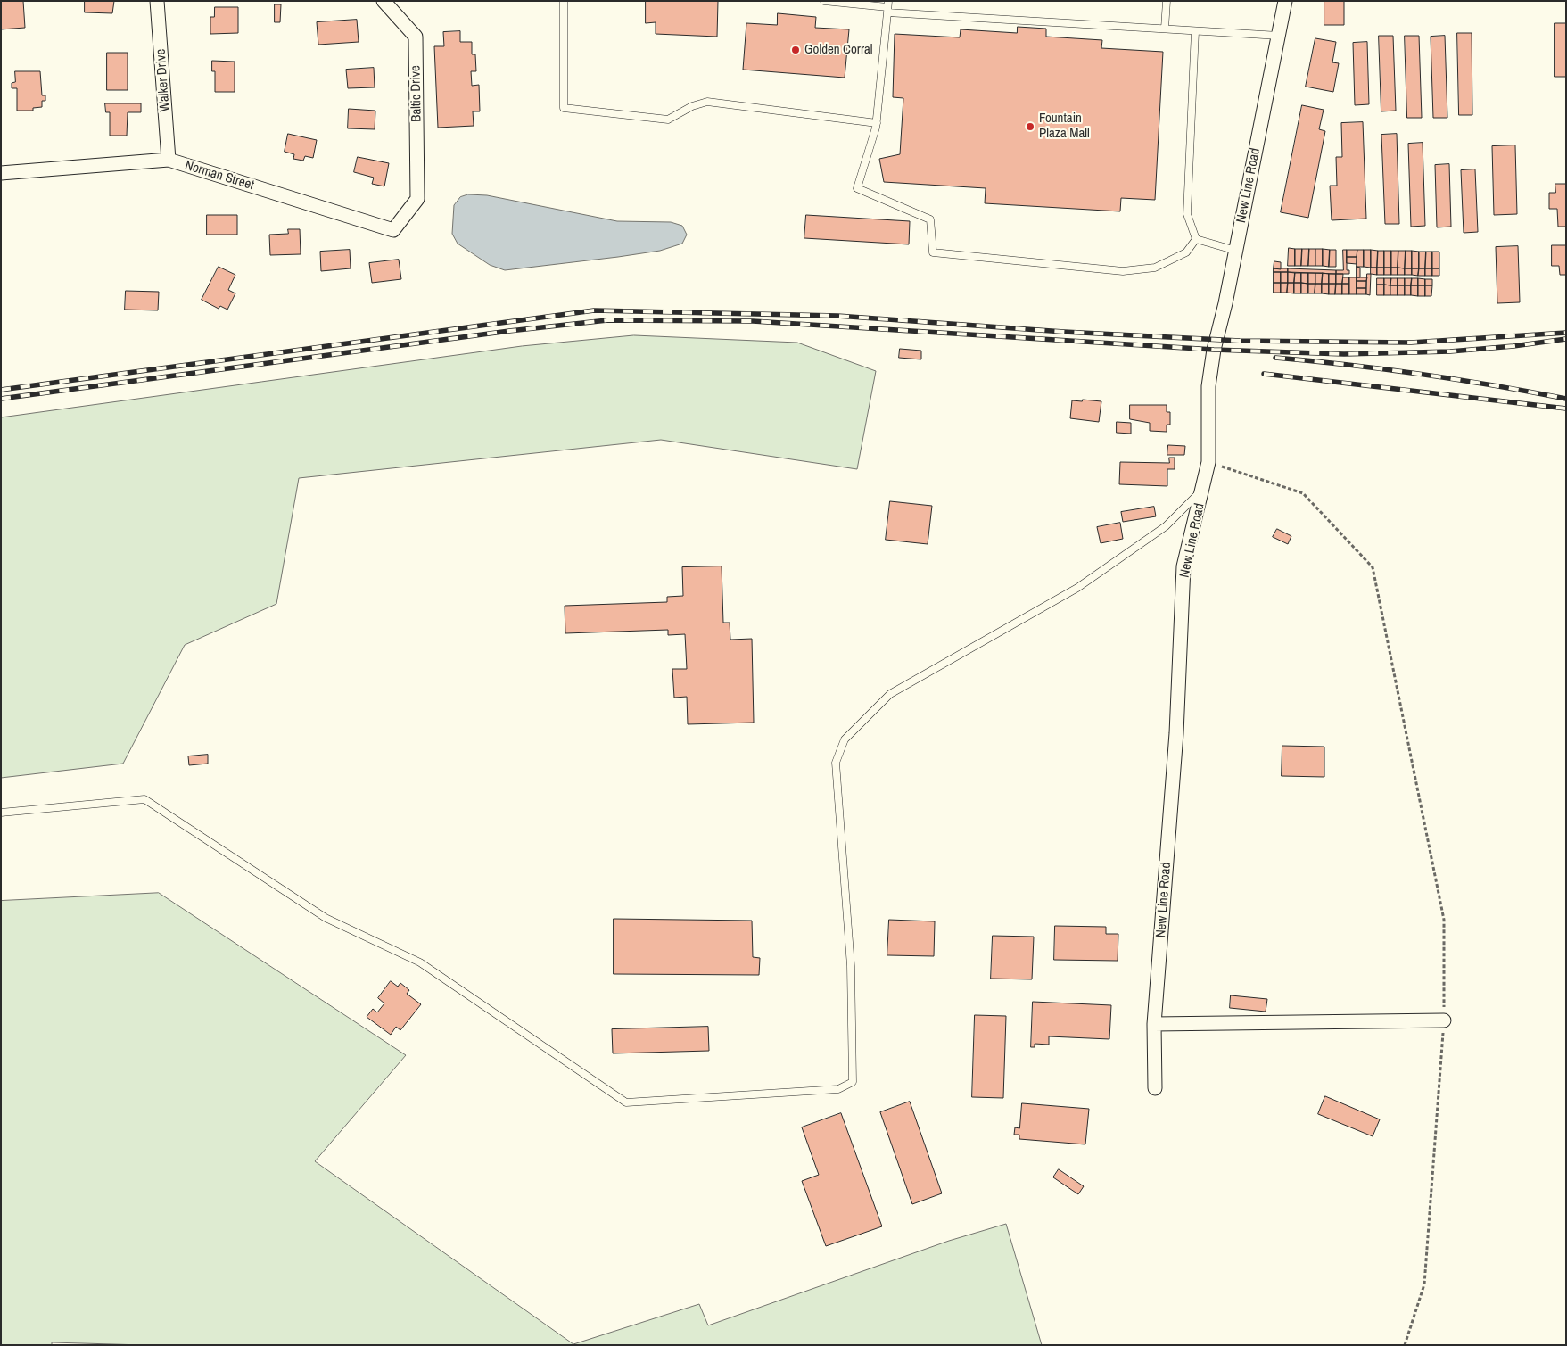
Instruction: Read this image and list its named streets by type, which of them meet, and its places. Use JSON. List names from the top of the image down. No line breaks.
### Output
{"streets":{"street":["Walker Drive","Baltic Drive","Norman Street","New Line Road"]},"crossings":[["Walker Drive","Norman Street"],["Baltic Drive","Norman Street"]],"places":["Golden Corral","Fountain Plaza Mall"]}
